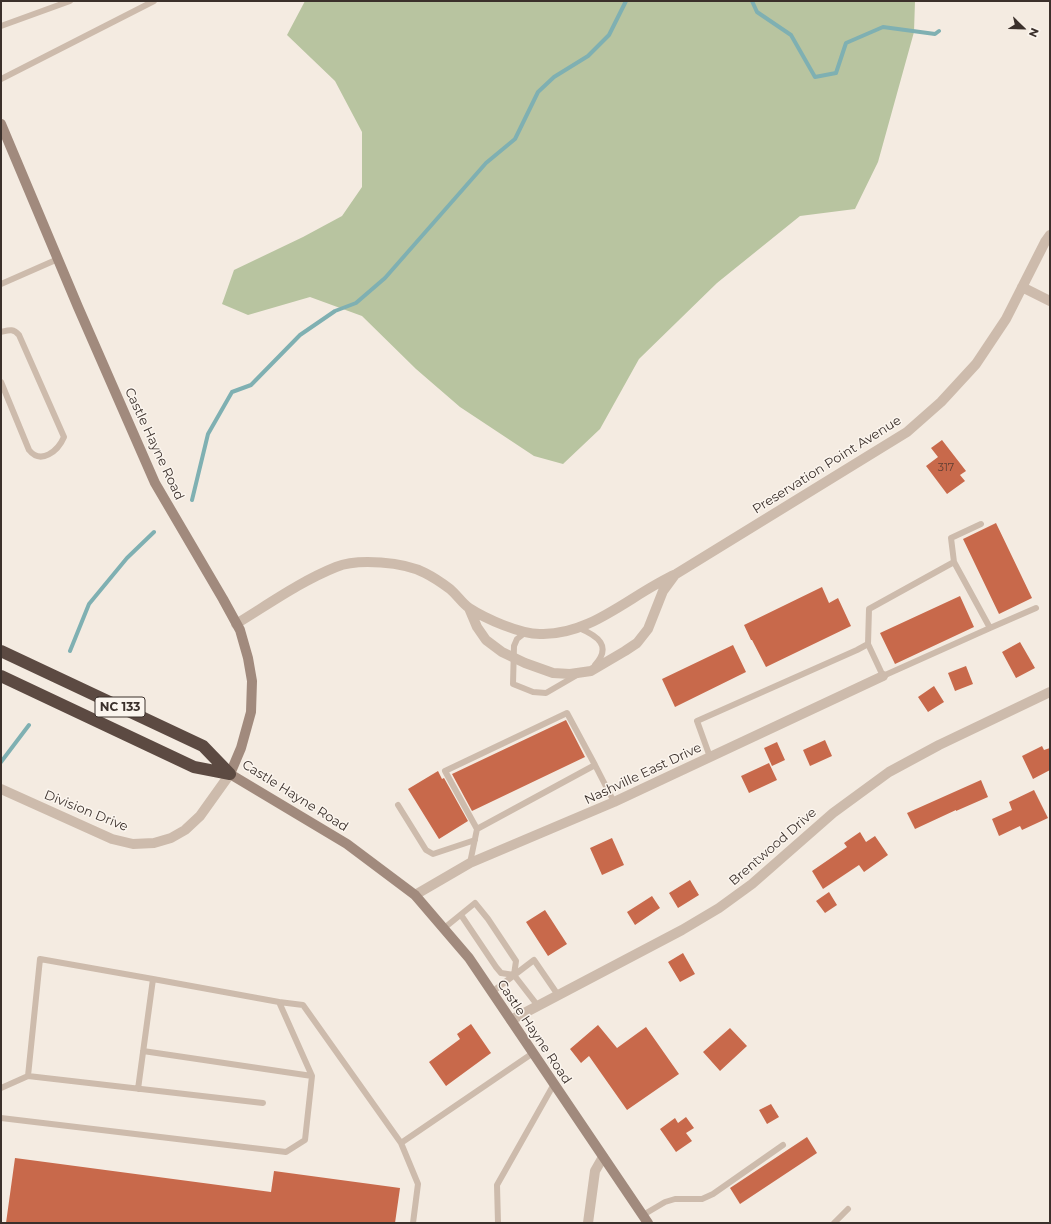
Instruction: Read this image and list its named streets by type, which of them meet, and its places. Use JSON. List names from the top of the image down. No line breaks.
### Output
{"streets":{"highway":["NC 133"],"main road":["Castle Hayne Road"],"street":["Preservation Point Avenue","Nashville East Drive","Division Drive","Brentwood Drive"]},"crossings":[["Castle Hayne Road","Preservation Point Avenue"],["Castle Hayne Road","NC 133"],["Castle Hayne Road","Nashville East Drive"],["Castle Hayne Road","Division Drive"],["Castle Hayne Road","Brentwood Drive"],["NC 133","Division Drive"]],"house_numbers":["317"],"north":"bottom right"}
